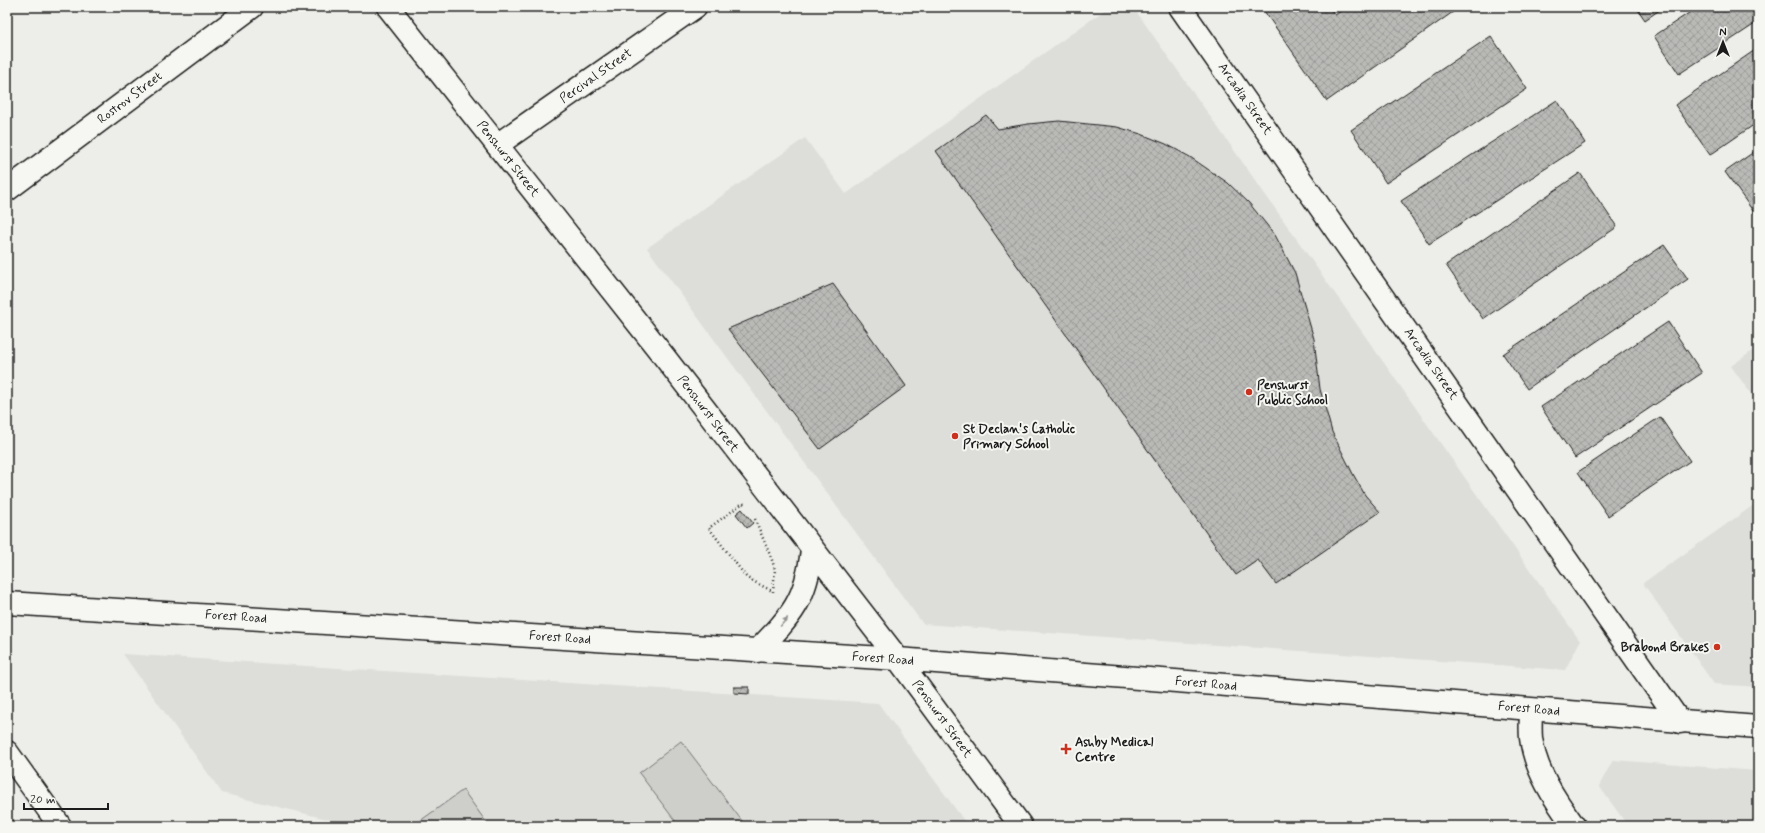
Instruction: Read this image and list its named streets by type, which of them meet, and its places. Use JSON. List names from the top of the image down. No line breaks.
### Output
{"streets":{"main road":["Percival Street","Rostrov Street","Arcadia Street","Penshurst Street","Forest Road"]},"crossings":[["Percival Street","Penshurst Street"],["Arcadia Street","Forest Road"],["Penshurst Street","Forest Road"]],"places":{"other":["Penshurst Public School","St Declan's Catholic Primary School","Brabond Brakes"],"health":["Ashby Medical Centre"]},"scale_bar":"20 m","north":"top"}
